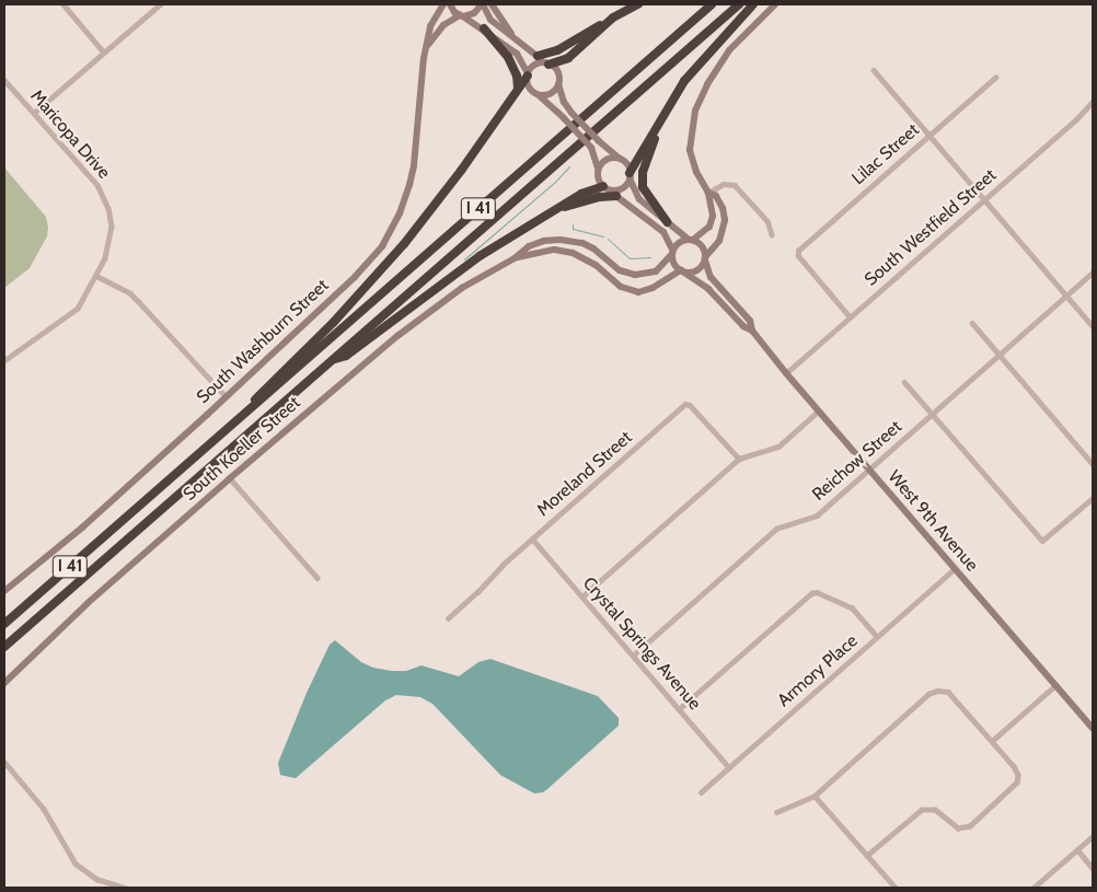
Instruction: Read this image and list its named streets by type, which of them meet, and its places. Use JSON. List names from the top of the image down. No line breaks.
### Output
{"streets":{"highway":["I 41"],"street":["Maricopa Drive","Lilac Street","South Westfield Street","South Washburn Street","South Koeller Street","Reichow Street","Moreland Street","West 9th Avenue","Crystal Springs Avenue","Armory Place"]},"crossings":[["Lilac Street","South Westfield Street"],["South Westfield Street","West 9th Avenue"],["South Koeller Street","West 9th Avenue"],["Reichow Street","West 9th Avenue"],["Reichow Street","Crystal Springs Avenue"],["Moreland Street","Crystal Springs Avenue"],["West 9th Avenue","Armory Place"],["Crystal Springs Avenue","Armory Place"]]}
